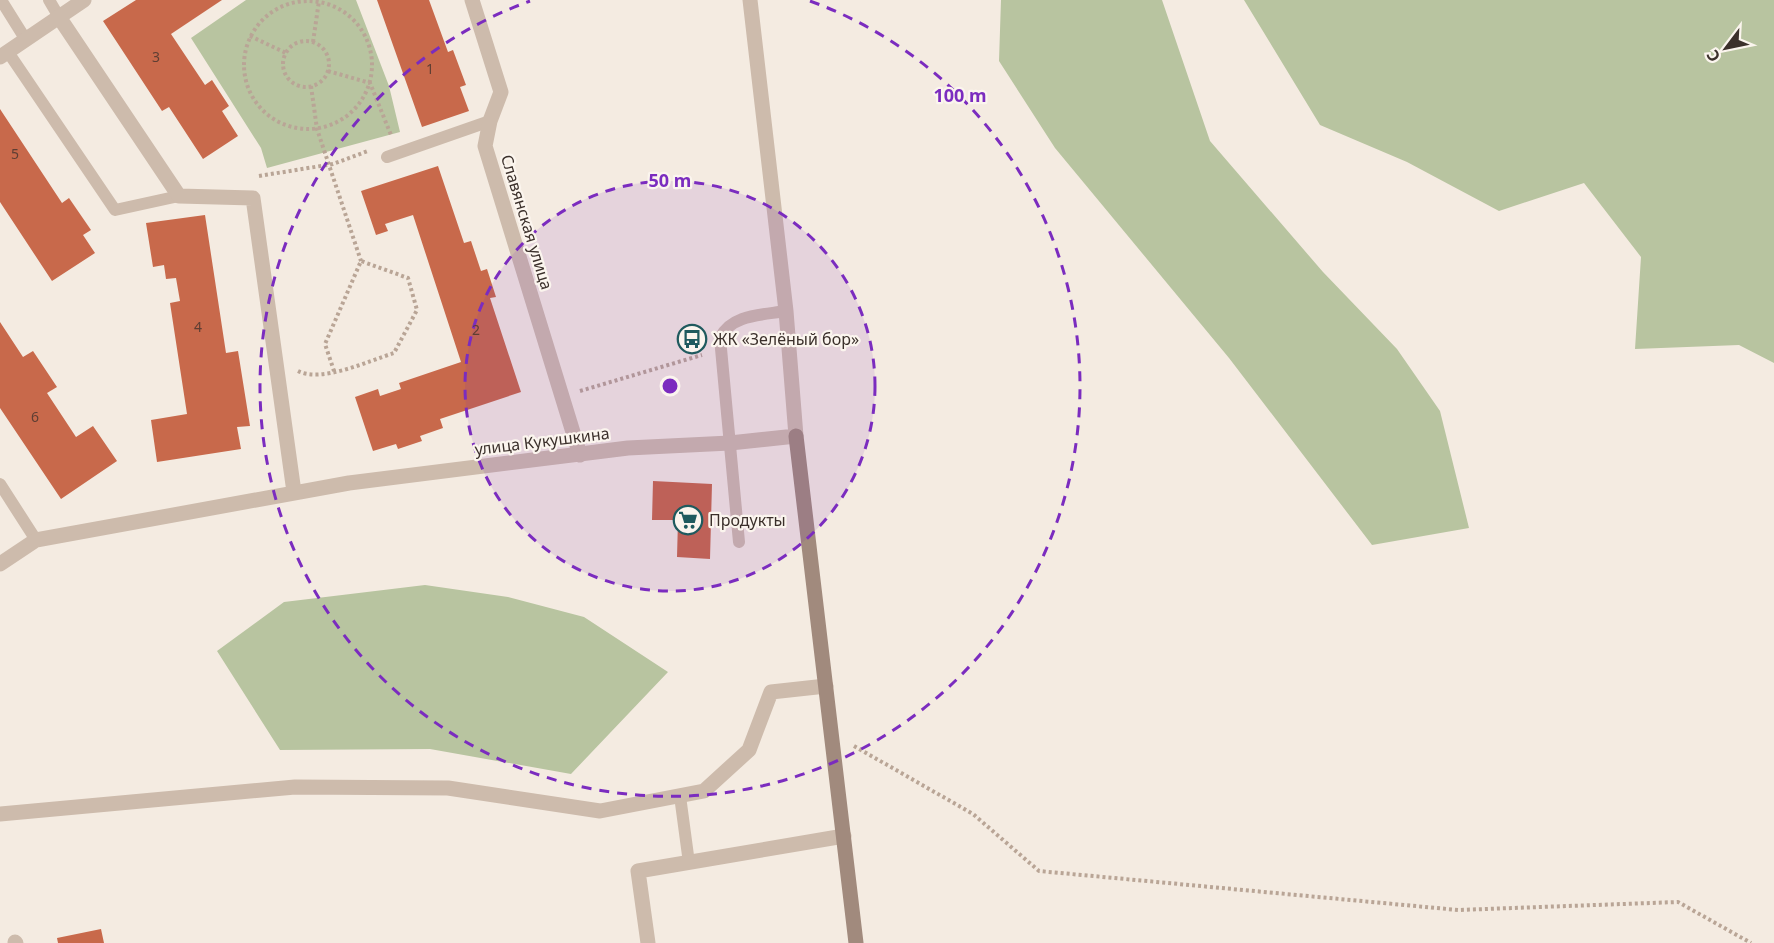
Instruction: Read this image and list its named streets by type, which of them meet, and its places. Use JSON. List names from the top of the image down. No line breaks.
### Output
{"streets":{"street":["Славянская улица","улица Кукушкина"]},"crossings":[["Славянская улица","улица Кукушкина"]],"places":{"bus stop":["ЖК «Зелёный бор»"],"supermarket":["Продукты"]},"house_numbers":["3","1","5","4","2","6"],"north":"bottom left","rings":["100 m","50 m"]}
